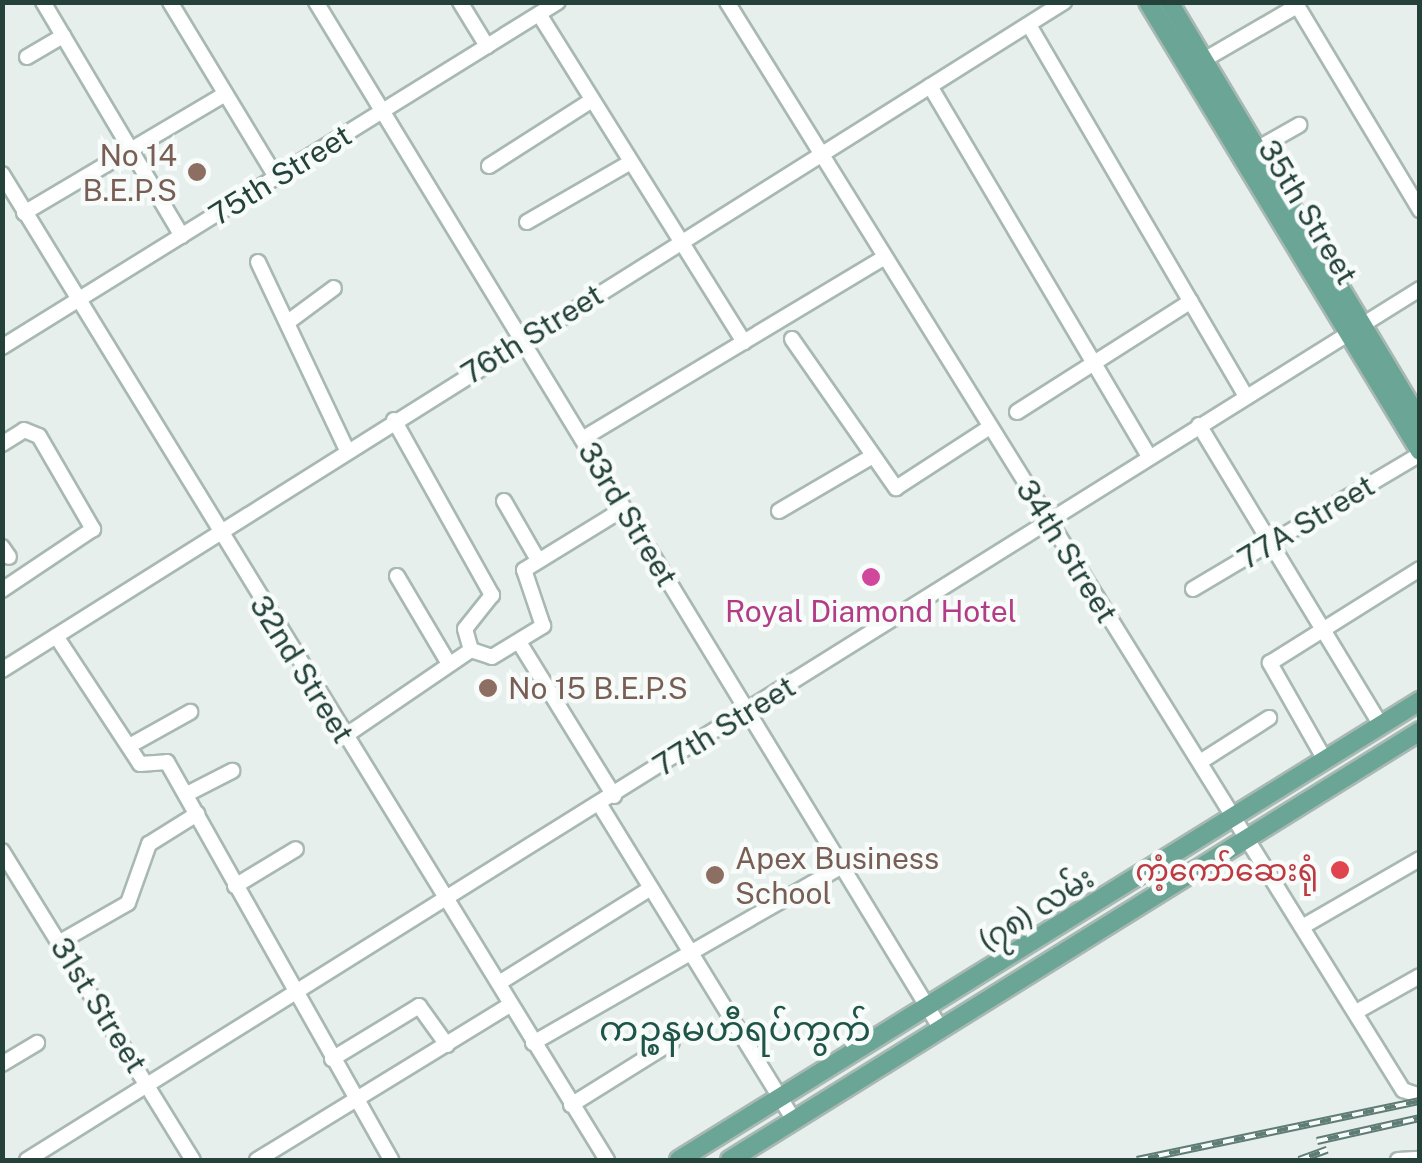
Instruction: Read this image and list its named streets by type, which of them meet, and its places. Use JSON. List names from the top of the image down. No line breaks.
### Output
{"streets":{"main road":["35th Street","(၇၈) လမ်း"],"street":["75th Street","76th Street","33rd Street","77A Street","34th Street","32nd Street","77th Street","31st Street"]},"crossings":[["75th Street","33rd Street"],["75th Street","32nd Street"],["35th Street","77A Street"],["35th Street","77th Street"],["76th Street","33rd Street"],["76th Street","34th Street"],["76th Street","32nd Street"],["33rd Street","77th Street"],["33rd Street","(၇၈) လမ်း"],["34th Street","77th Street"],["34th Street","(၇၈) လမ်း"],["32nd Street","77th Street"],["77th Street","31st Street"]],"districts":["ကဉ္စနမဟီရပ်ကွက်"],"places":["No 14 B.E.P.S","Royal Diamond Hotel","No 15 B.E.P.S","ကံ့ကော်ဆေးရုံ","Apex Business School"]}
